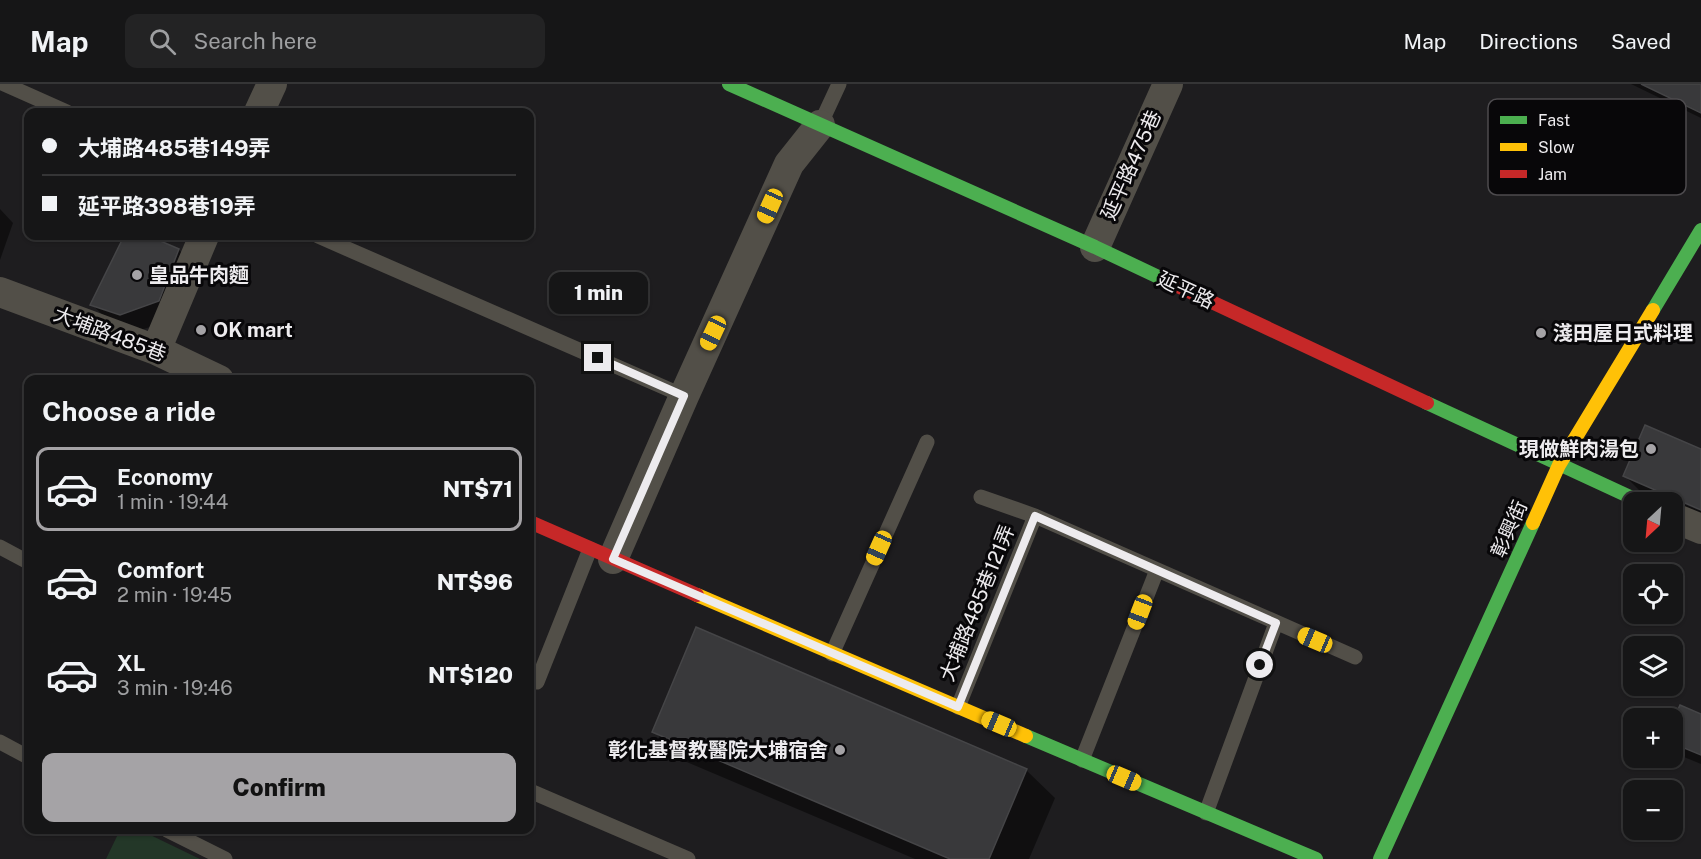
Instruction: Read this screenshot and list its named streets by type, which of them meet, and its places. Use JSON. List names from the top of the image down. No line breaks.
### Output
{"streets":{"street":["延平路475巷","延平路","大埔路485巷","彰興街"],"lane":["大埔路485巷121弄"]},"crossings":[["延平路475巷","延平路"],["延平路","彰興街"]],"places":["皇品牛肉麵","OK mart","淺田屋日式料理","現做鮮肉湯包","彰化基督教醫院大埔宿舍"],"legend":["Fast","Slow","Jam"],"north":"bottom left","page":{"header":"Map","search":"Search here","nav":["Map","Directions","Saved"],"banner":["大埔路485巷149弄","延平路398巷19弄"],"bubble":"1 min","heading":"Choose a ride","list":[{"name":"Economy","note":"1 min · 19:44","value":"NT$71"},{"name":"Comfort","note":"2 min · 19:45","value":"NT$96"},{"name":"XL","note":"3 min · 19:46","value":"NT$120"}],"map_buttons":["+","−"],"buttons":"Confirm"}}
